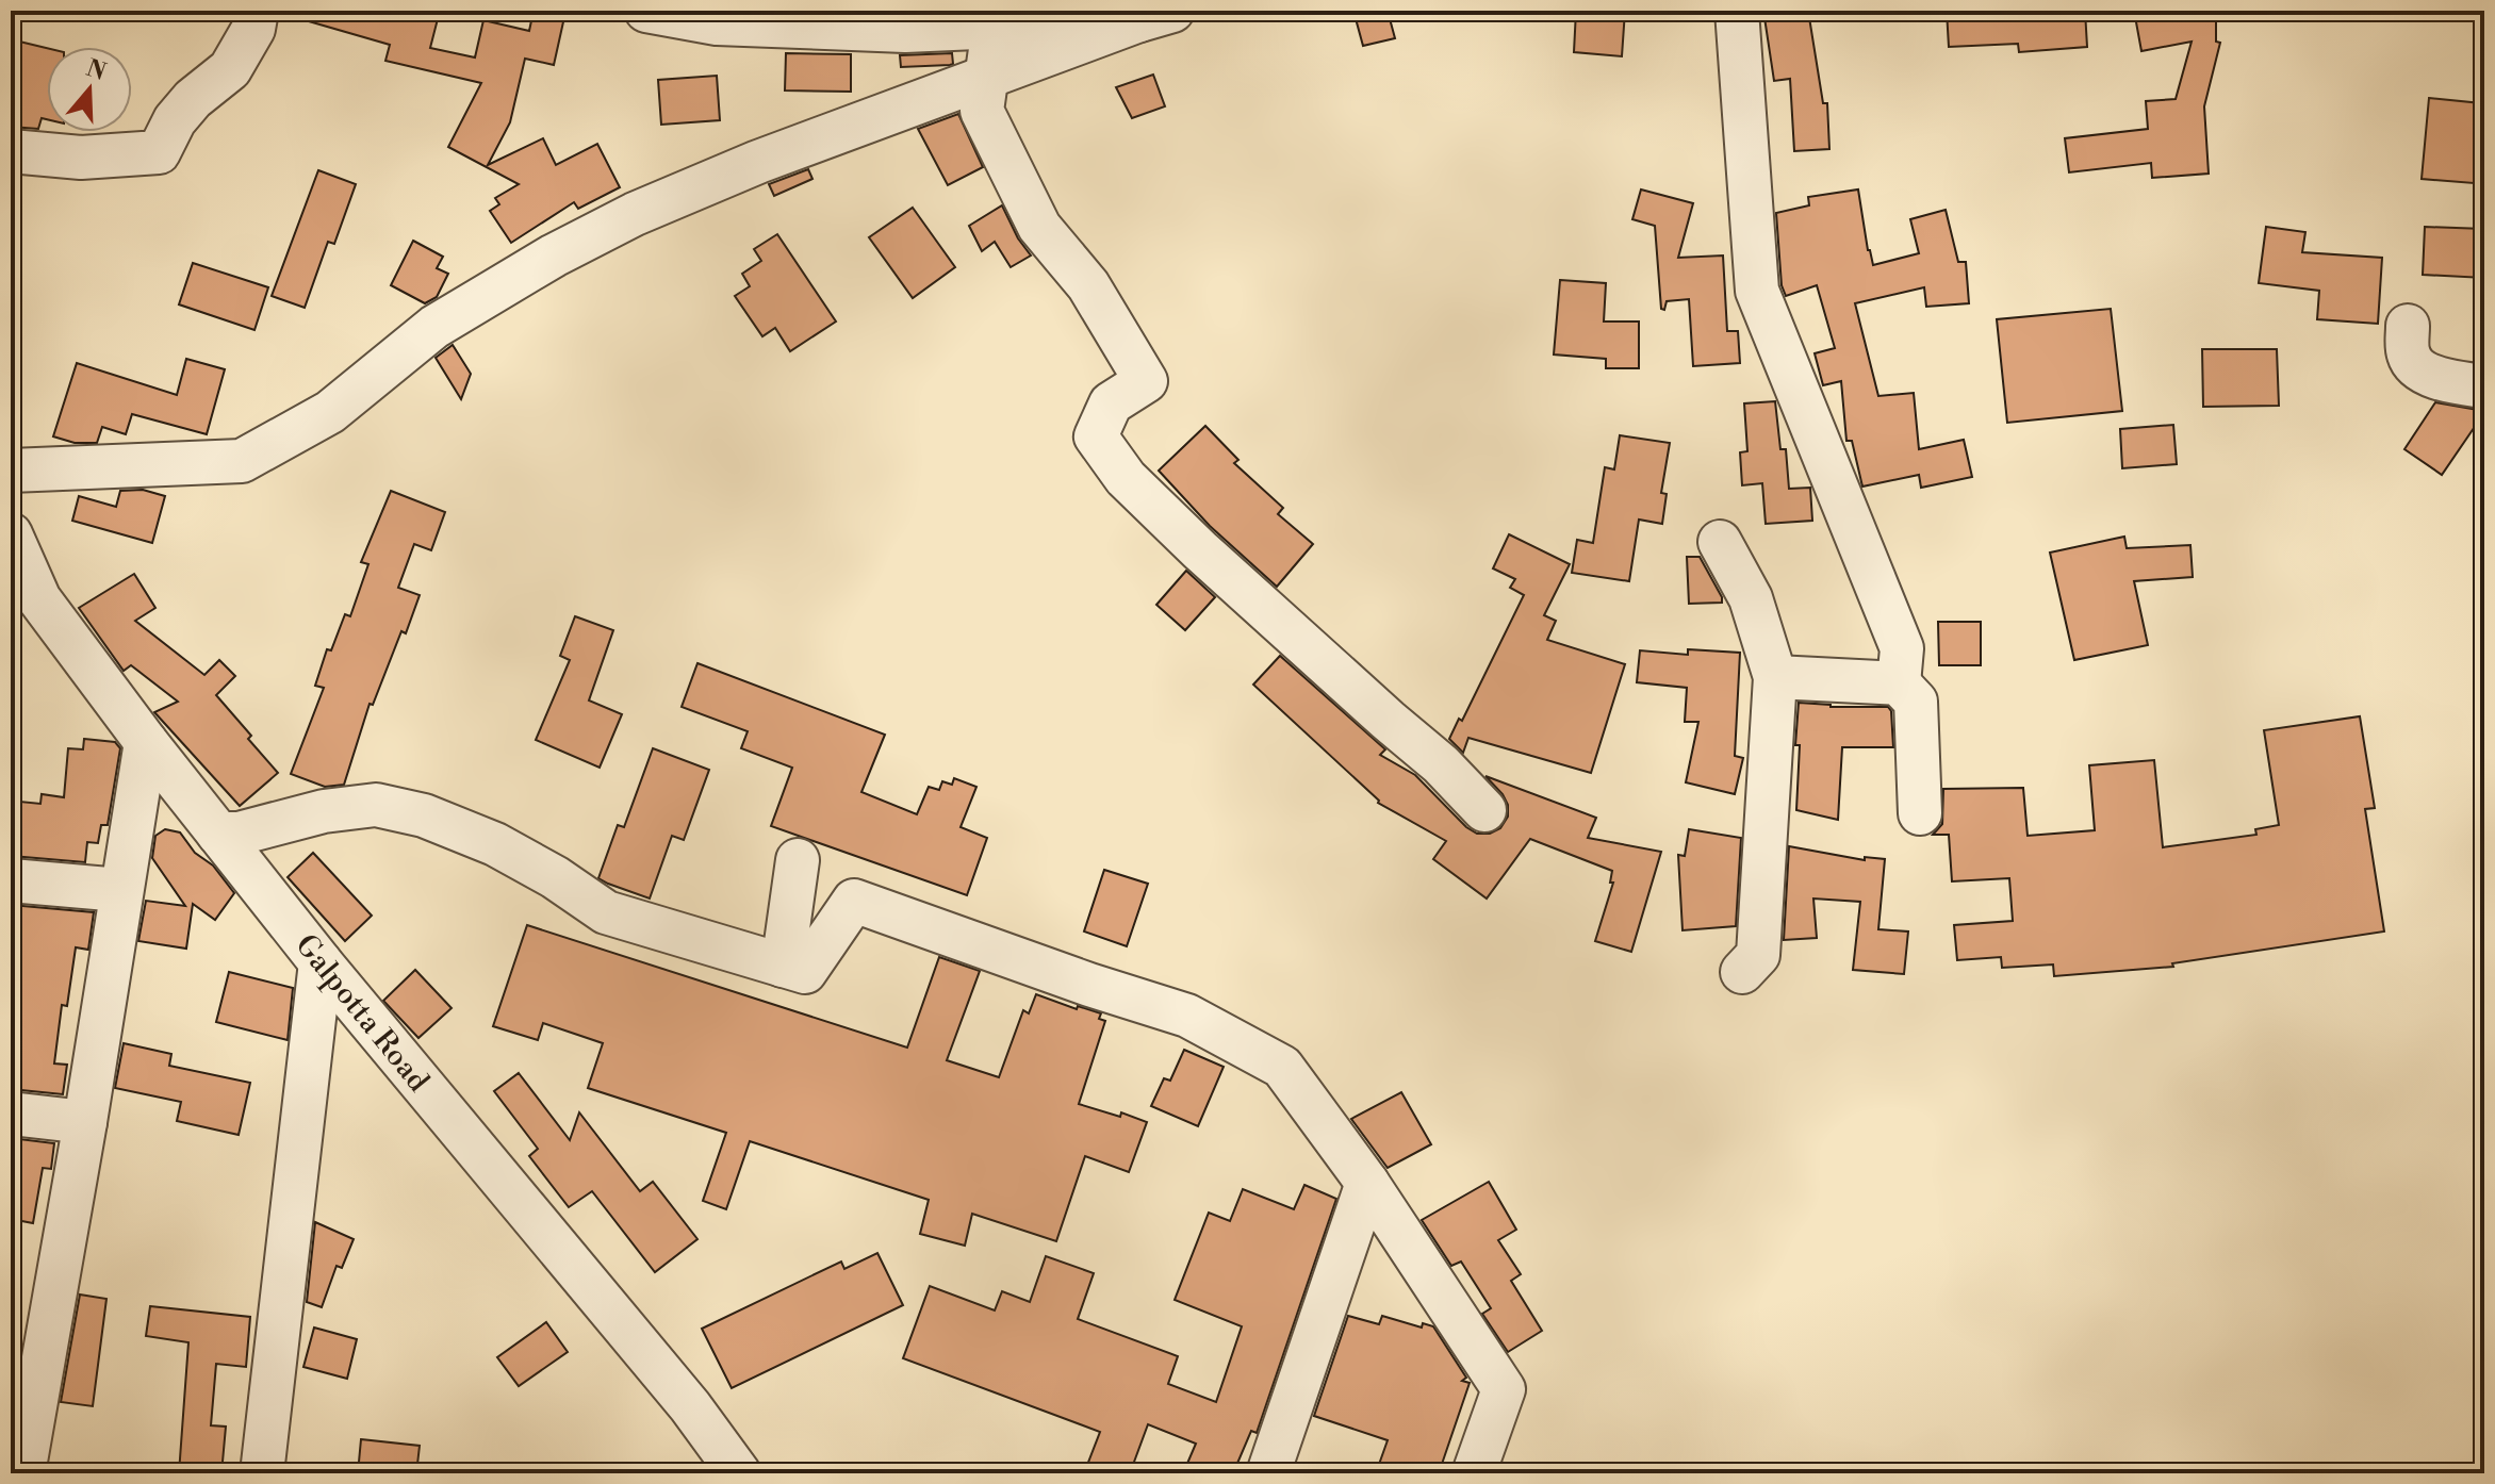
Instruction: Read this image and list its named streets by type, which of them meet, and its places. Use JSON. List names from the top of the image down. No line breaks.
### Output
{"streets":{"street":["Galpotta Road"]},"north":"top"}
